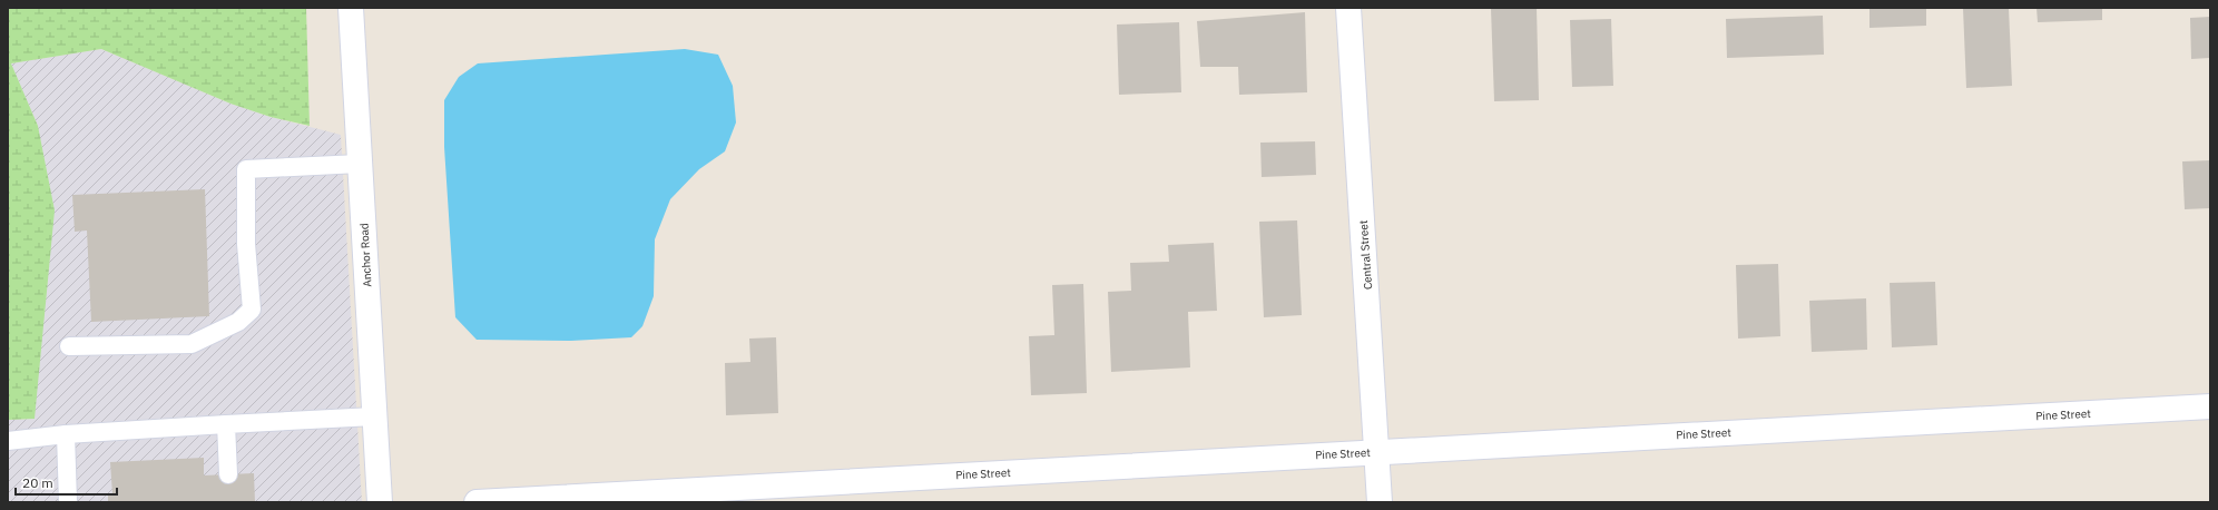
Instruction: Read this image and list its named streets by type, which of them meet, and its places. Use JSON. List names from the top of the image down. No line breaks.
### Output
{"streets":{"street":["Anchor Road","Central Street","Pine Street"]},"crossings":[["Central Street","Pine Street"]],"scale_bar":"20 m"}
